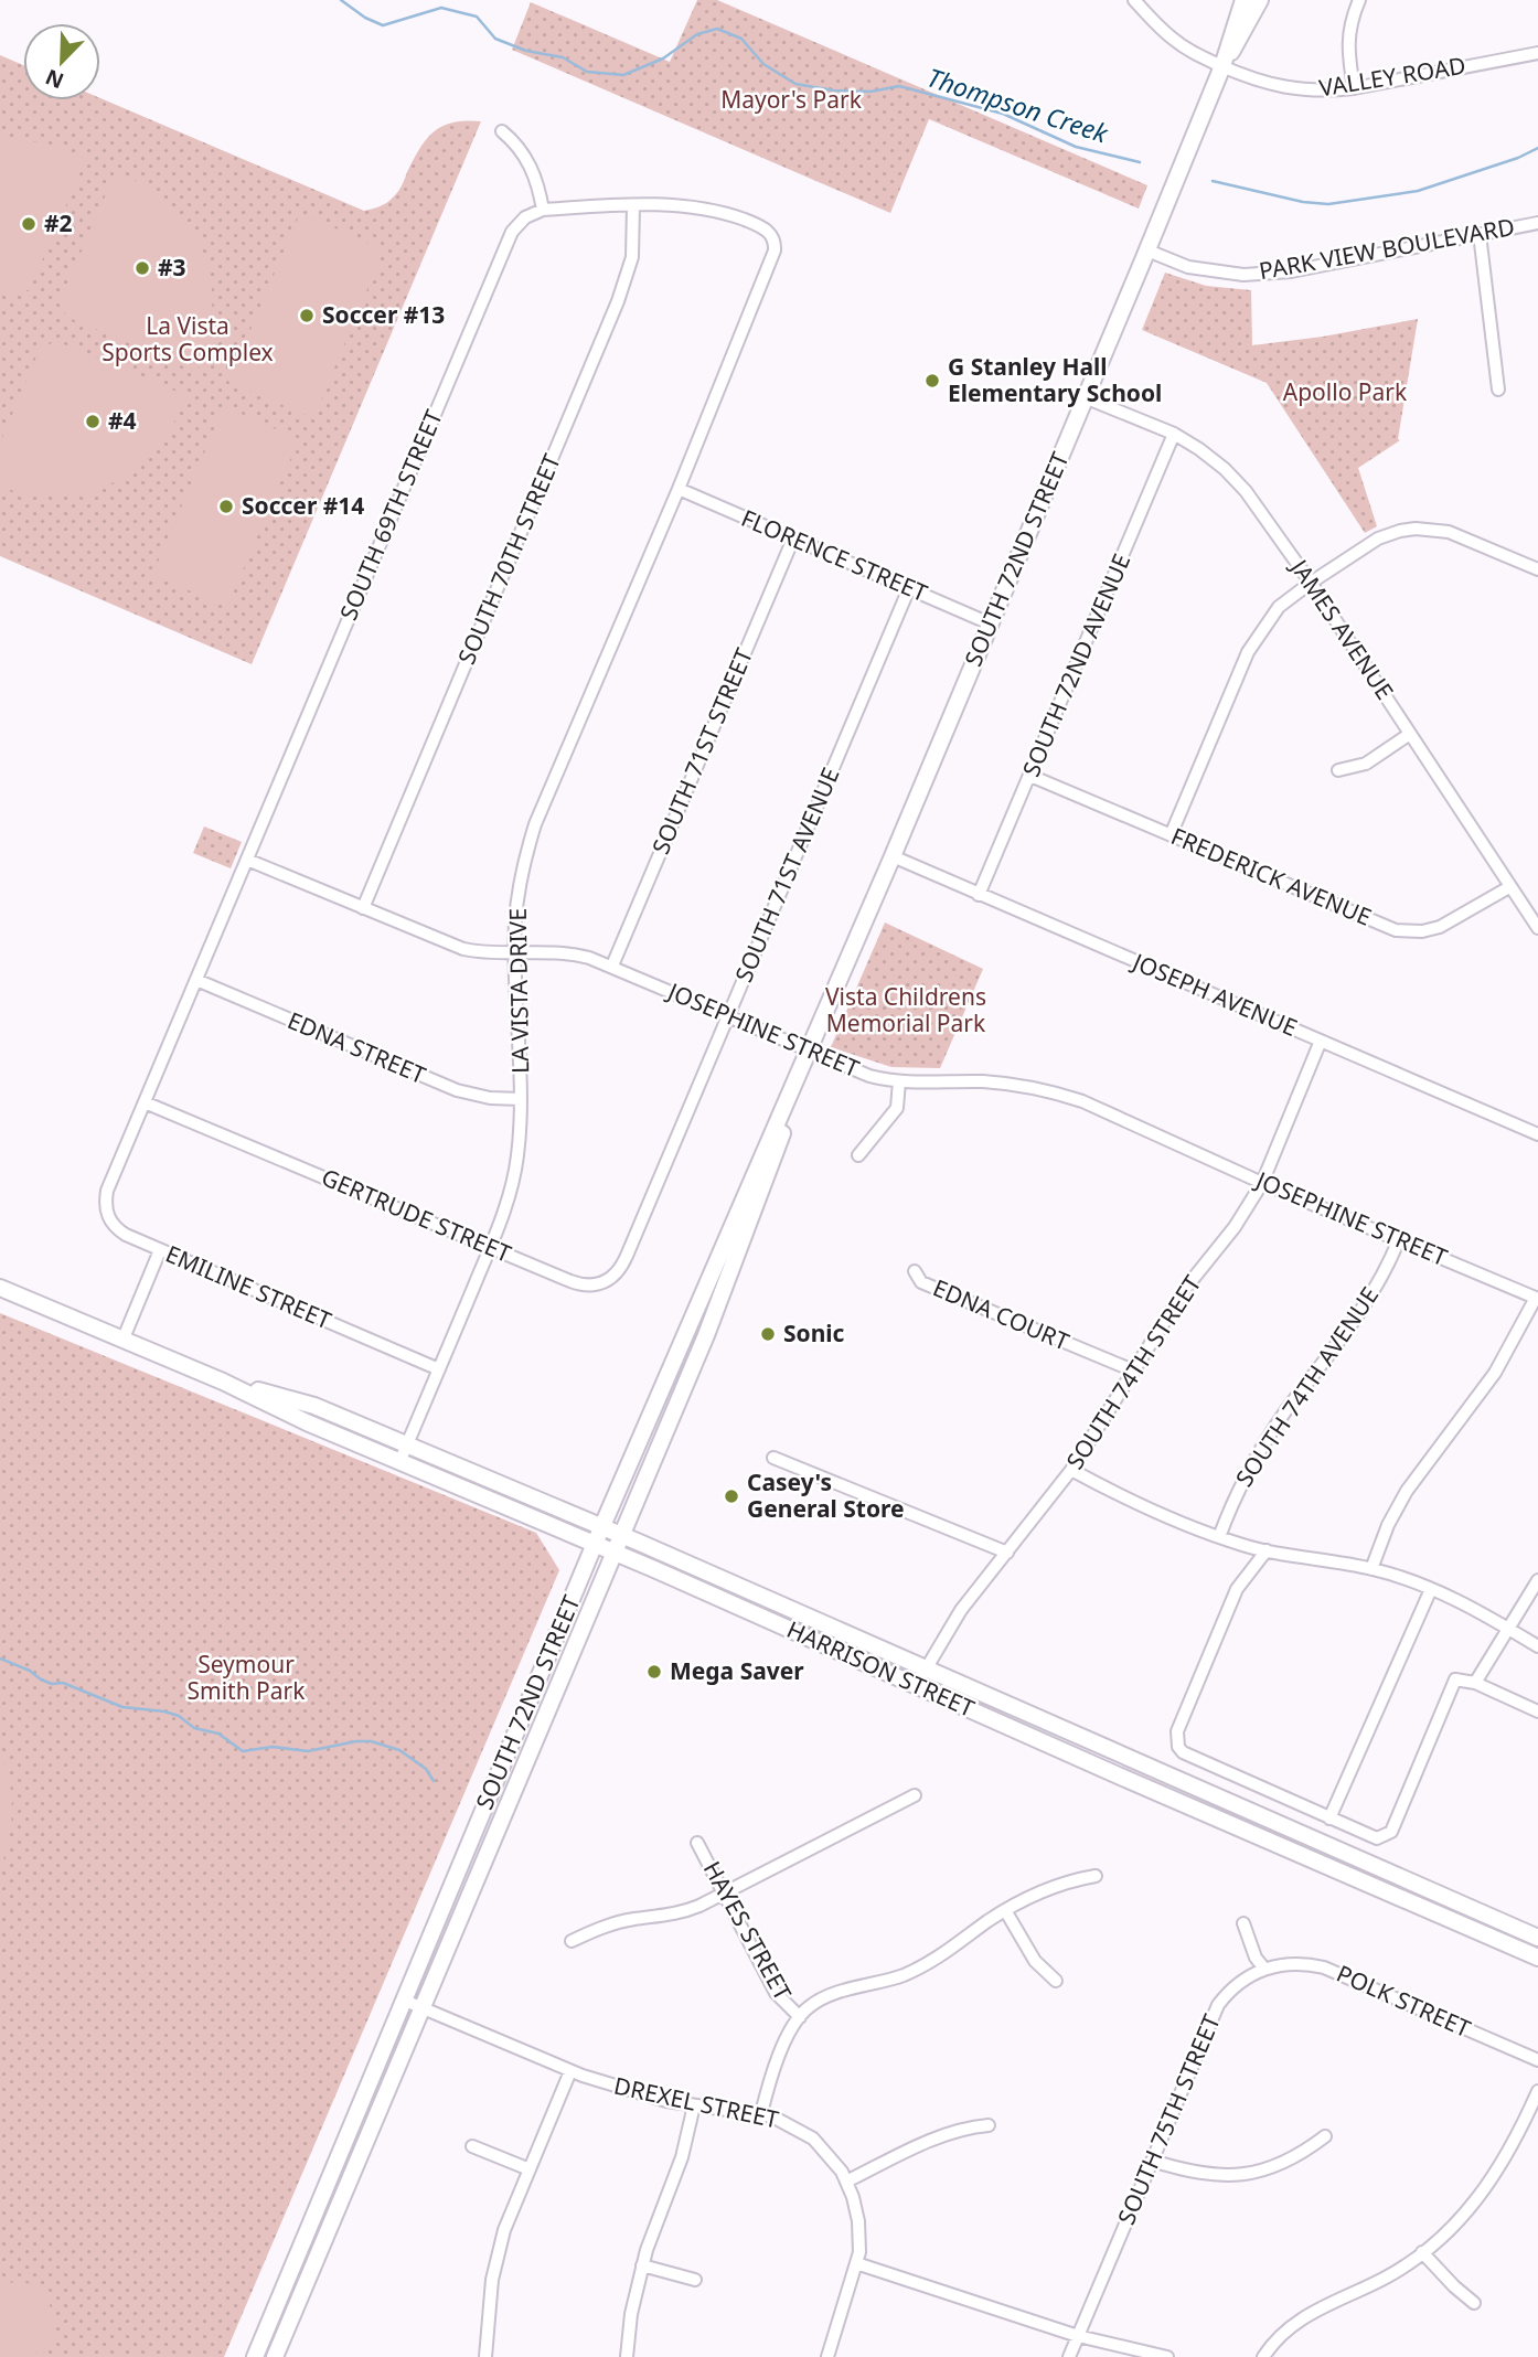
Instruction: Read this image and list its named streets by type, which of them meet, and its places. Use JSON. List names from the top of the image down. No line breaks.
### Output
{"streets":{"main road":["SOUTH 72ND STREET","HARRISON STREET"],"street":["VALLEY ROAD","PARK VIEW BOULEVARD","SOUTH 69TH STREET","FLORENCE STREET","SOUTH 70TH STREET","JAMES AVENUE","SOUTH 72ND AVENUE","SOUTH 71ST STREET","SOUTH 71ST AVENUE","FREDERICK AVENUE","LA VISTA DRIVE","JOSEPH AVENUE","JOSEPHINE STREET","EDNA STREET","GERTRUDE STREET","EMILINE STREET","EDNA COURT","SOUTH 74TH STREET","SOUTH 74TH AVENUE","HAYES STREET","POLK STREET","DREXEL STREET","SOUTH 75TH STREET"]},"crossings":[["VALLEY ROAD","SOUTH 72ND STREET"],["PARK VIEW BOULEVARD","SOUTH 72ND STREET"],["SOUTH 69TH STREET","JOSEPHINE STREET"],["SOUTH 69TH STREET","EDNA STREET"],["SOUTH 69TH STREET","GERTRUDE STREET"],["SOUTH 69TH STREET","EMILINE STREET"],["FLORENCE STREET","SOUTH 72ND STREET"],["FLORENCE STREET","SOUTH 71ST STREET"],["FLORENCE STREET","SOUTH 71ST AVENUE"],["FLORENCE STREET","LA VISTA DRIVE"],["SOUTH 70TH STREET","LA VISTA DRIVE"],["SOUTH 70TH STREET","JOSEPHINE STREET"],["SOUTH 72ND STREET","JAMES AVENUE"],["SOUTH 72ND STREET","JOSEPH AVENUE"],["SOUTH 72ND STREET","JOSEPHINE STREET"],["SOUTH 72ND STREET","HARRISON STREET"],["SOUTH 72ND STREET","DREXEL STREET"],["JAMES AVENUE","SOUTH 72ND AVENUE"],["JAMES AVENUE","FREDERICK AVENUE"],["SOUTH 72ND AVENUE","FREDERICK AVENUE"],["SOUTH 72ND AVENUE","JOSEPH AVENUE"],["SOUTH 71ST STREET","JOSEPHINE STREET"],["SOUTH 71ST AVENUE","JOSEPHINE STREET"],["SOUTH 71ST AVENUE","GERTRUDE STREET"],["LA VISTA DRIVE","JOSEPHINE STREET"],["LA VISTA DRIVE","EDNA STREET"],["LA VISTA DRIVE","GERTRUDE STREET"],["LA VISTA DRIVE","EMILINE STREET"],["LA VISTA DRIVE","HARRISON STREET"],["JOSEPH AVENUE","SOUTH 74TH STREET"],["JOSEPHINE STREET","SOUTH 74TH STREET"],["JOSEPHINE STREET","SOUTH 74TH AVENUE"],["EDNA COURT","SOUTH 74TH STREET"],["SOUTH 74TH STREET","HARRISON STREET"],["POLK STREET","SOUTH 75TH STREET"]],"water":["Thompson Creek"],"parks":["Mayor's Park","La Vista Sports Complex","Apollo Park","Vista Childrens Memorial Park","Seymour Smith Park"],"places":["#2","#3","Soccer #13","G Stanley Hall Elementary School","#4","Soccer #14","Sonic","Casey's General Store","Mega Saver"],"north":"bottom left"}
